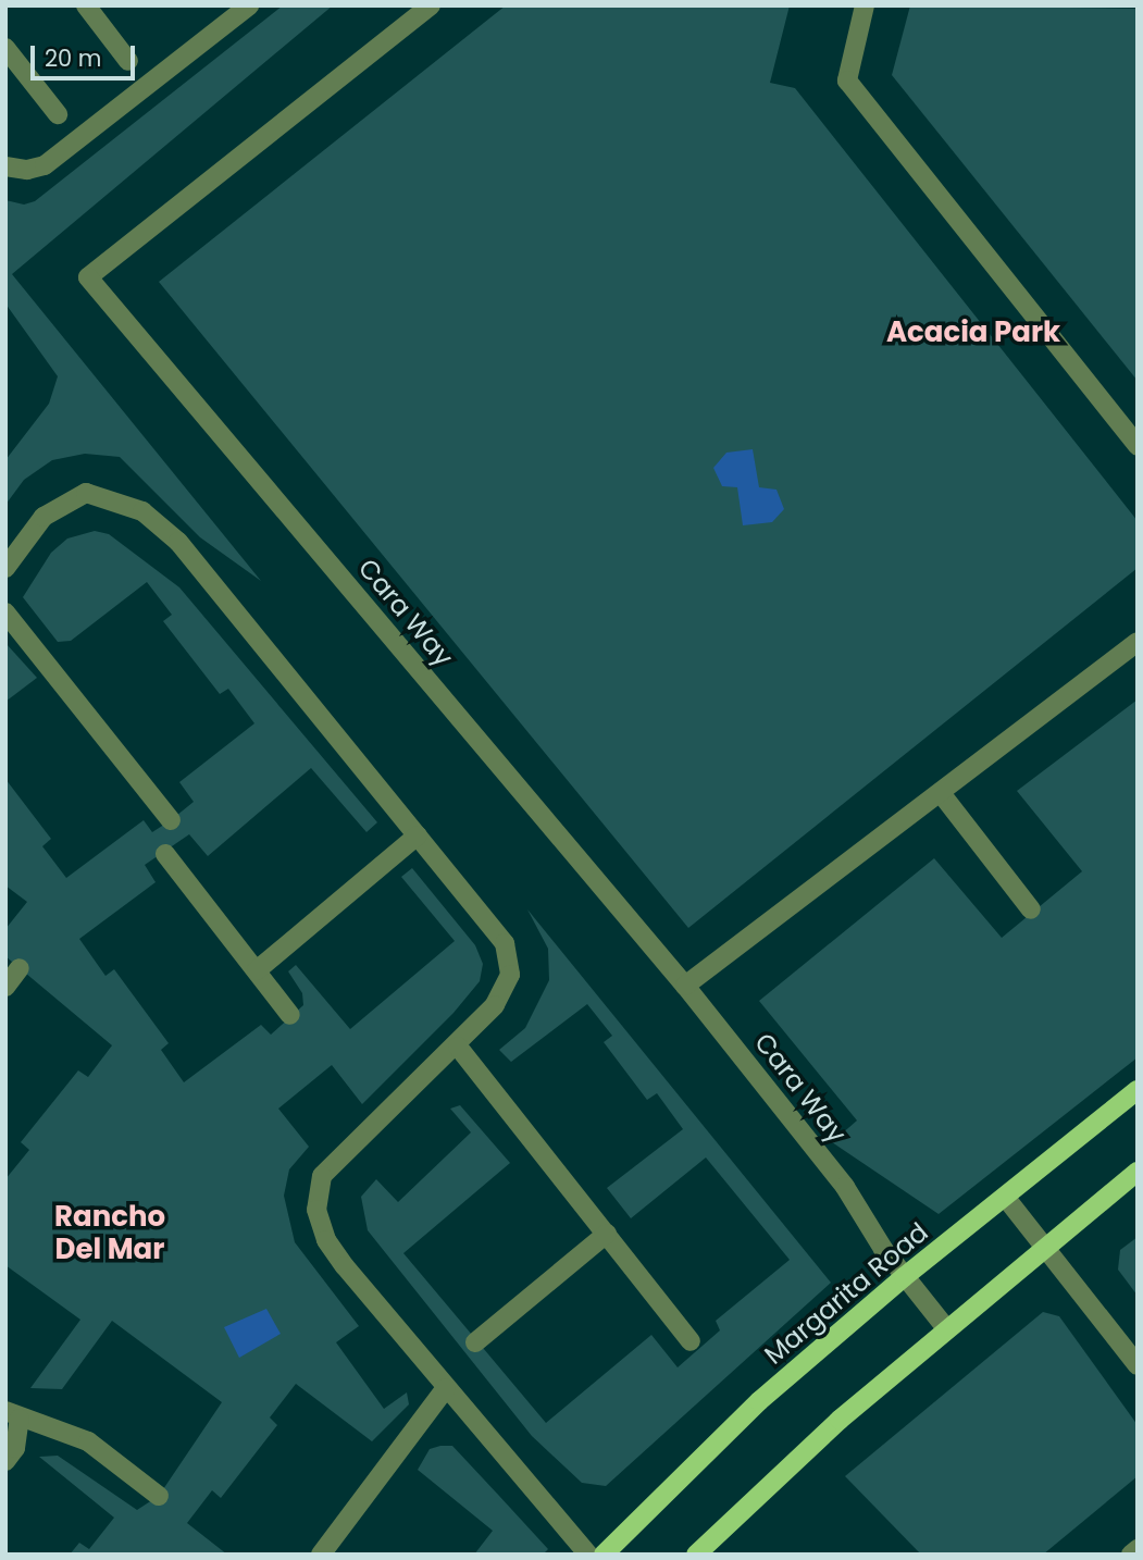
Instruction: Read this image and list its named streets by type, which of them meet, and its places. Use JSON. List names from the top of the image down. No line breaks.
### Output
{"streets":{"main road":["Margarita Road"],"street":["Cara Way"]},"crossings":[["Cara Way","Margarita Road"]],"districts":["Acacia Park","Rancho Del Mar"],"scale_bar":"20 m"}
